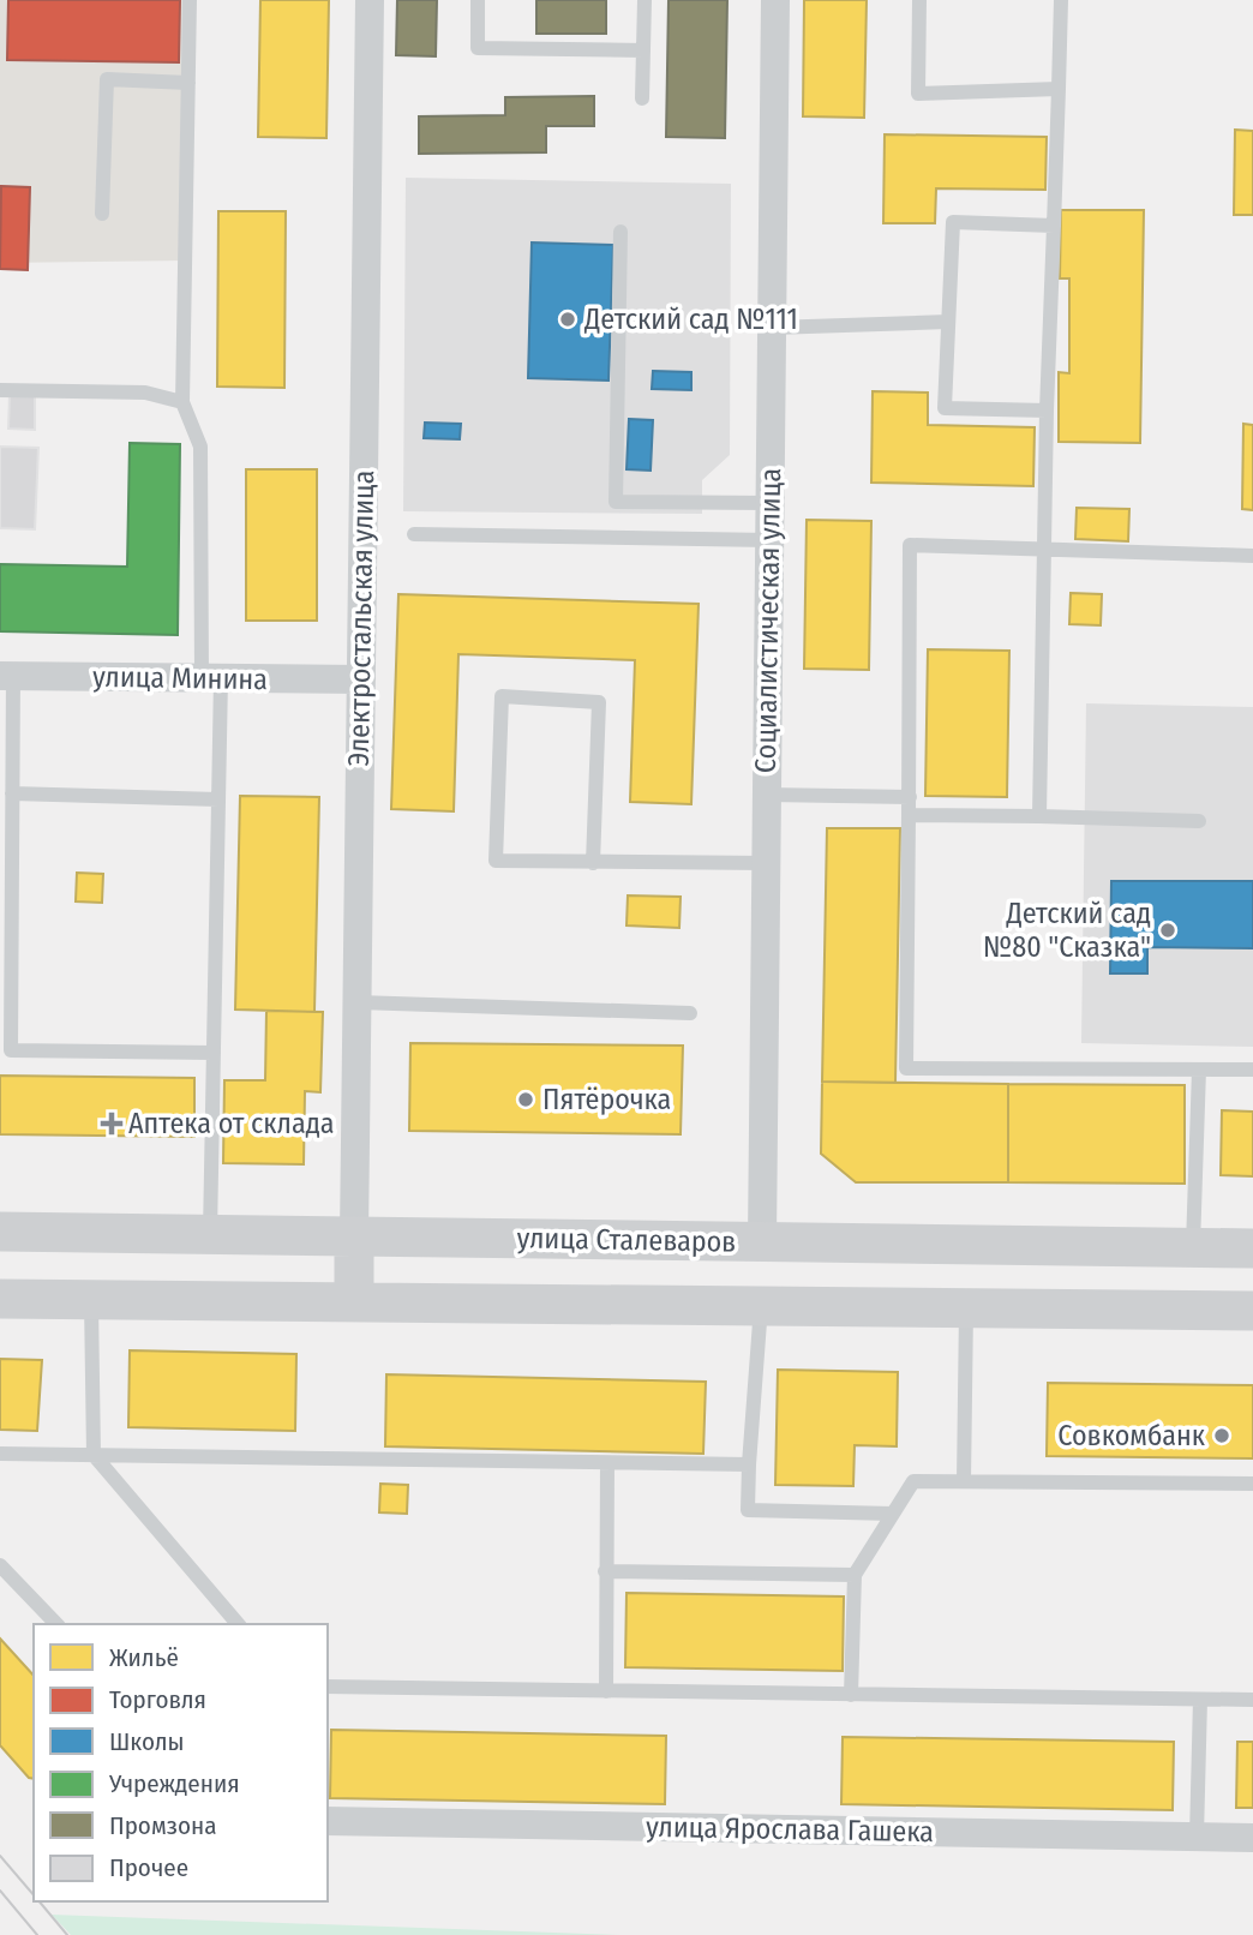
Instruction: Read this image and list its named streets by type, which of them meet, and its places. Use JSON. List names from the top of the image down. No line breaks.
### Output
{"streets":{"main road":["улица Сталеваров"],"street":["Электростальская улица","Социалистическая улица","улица Минина","улица Ярослава Гашека"]},"crossings":[["Электростальская улица","улица Минина"],["Электростальская улица","улица Сталеваров"],["Социалистическая улица","улица Сталеваров"]],"places":{"other":["Детский сад №111","Детский сад №80 \"Сказка\"","Пятёрочка","Совкомбанк"],"health":["Аптека от склада"]},"legend":["Жильё","Торговля","Школы","Учреждения","Промзона","Прочее"]}
